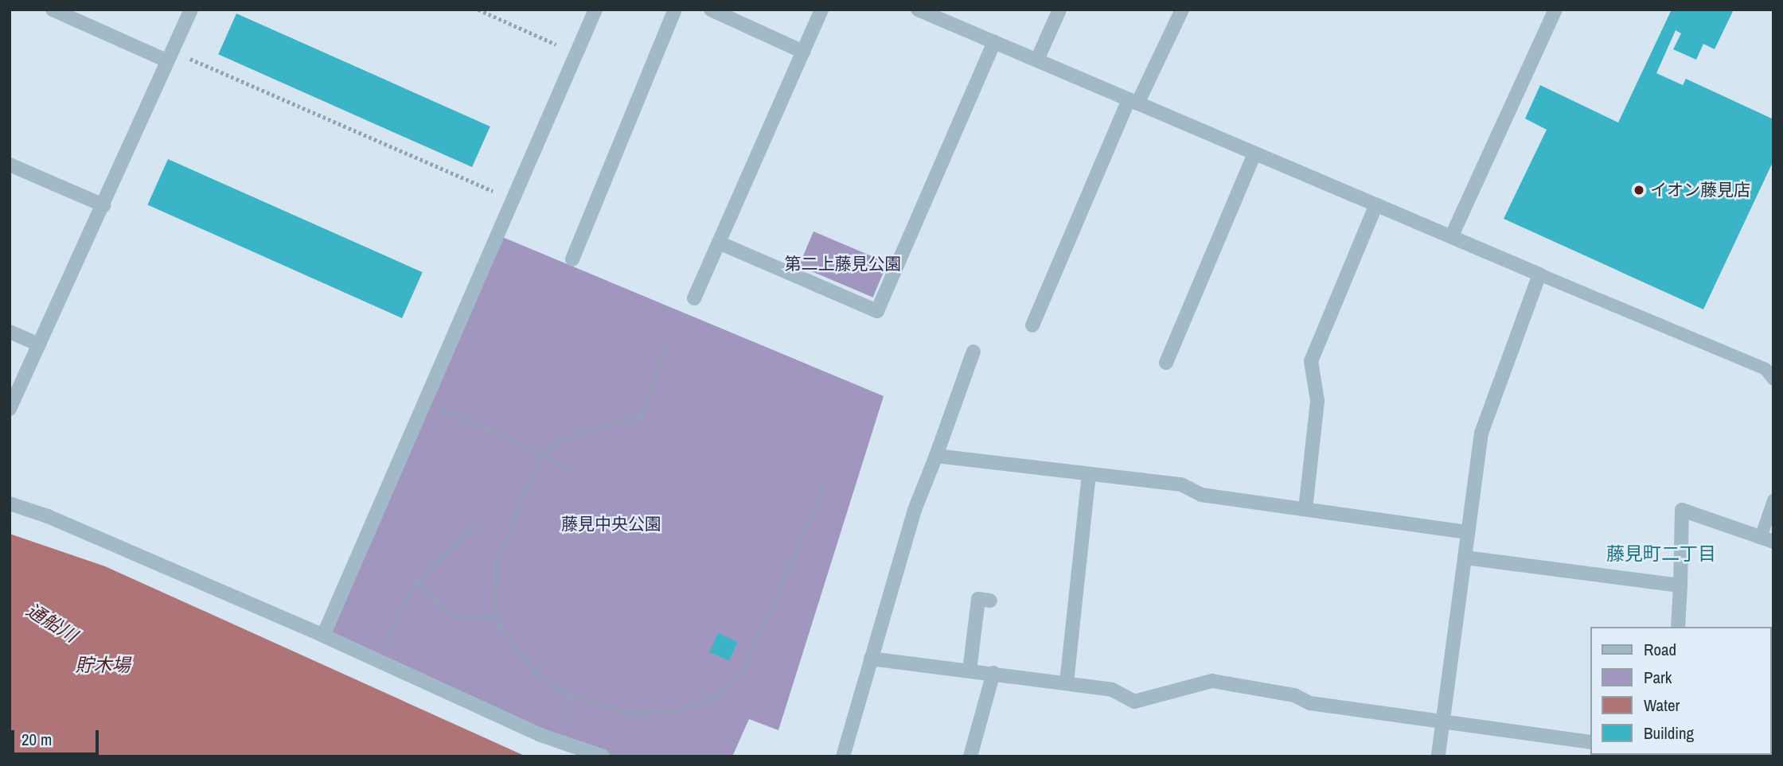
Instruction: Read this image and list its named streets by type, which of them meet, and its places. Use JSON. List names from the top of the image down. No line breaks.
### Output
{"districts":["藤見町二丁目"],"water":["通船川","貯木場"],"parks":["第二上藤見公園","藤見中央公園"],"places":["イオン藤見店"],"legend":["Road","Park","Water","Building"],"scale_bar":"20 m"}
